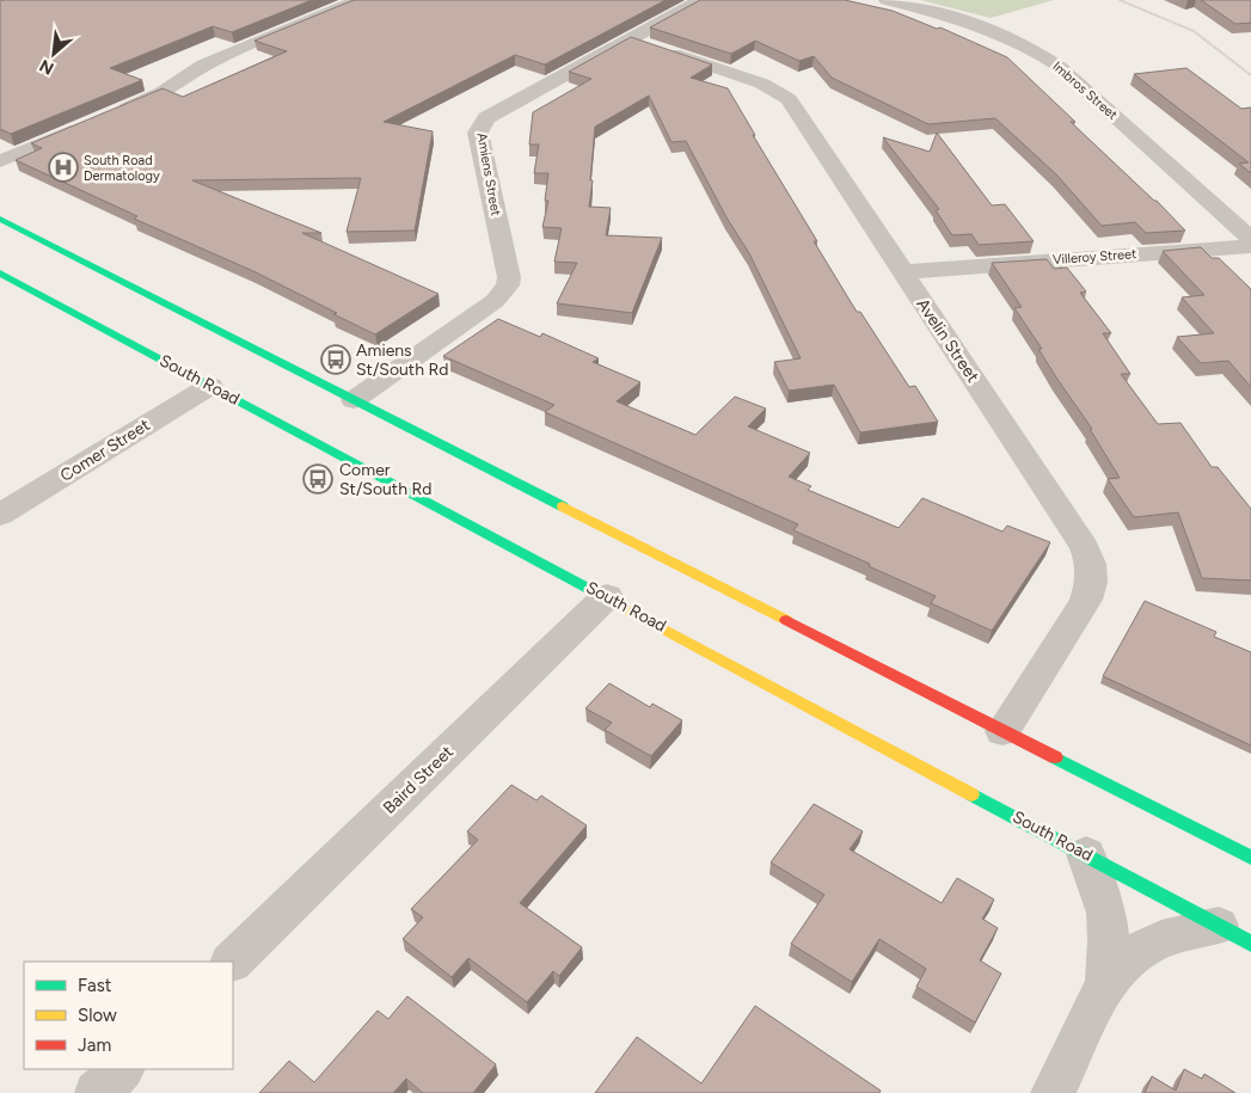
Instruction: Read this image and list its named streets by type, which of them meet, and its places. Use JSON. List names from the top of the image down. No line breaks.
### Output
{"streets":{"main road":["South Road"],"street":["Imbros Street","Amiens Street","Villeroy Street","Avelin Street","Comer Street","Baird Street"]},"crossings":[["Amiens Street","Avelin Street"],["Villeroy Street","Avelin Street"],["South Road","Comer Street"],["South Road","Baird Street"]],"places":{"hospital":["South Road Dermatology"],"bus stop":["Amiens St/South Rd","Comer St/South Rd"]},"legend":["Fast","Slow","Jam"],"north":"bottom left"}
